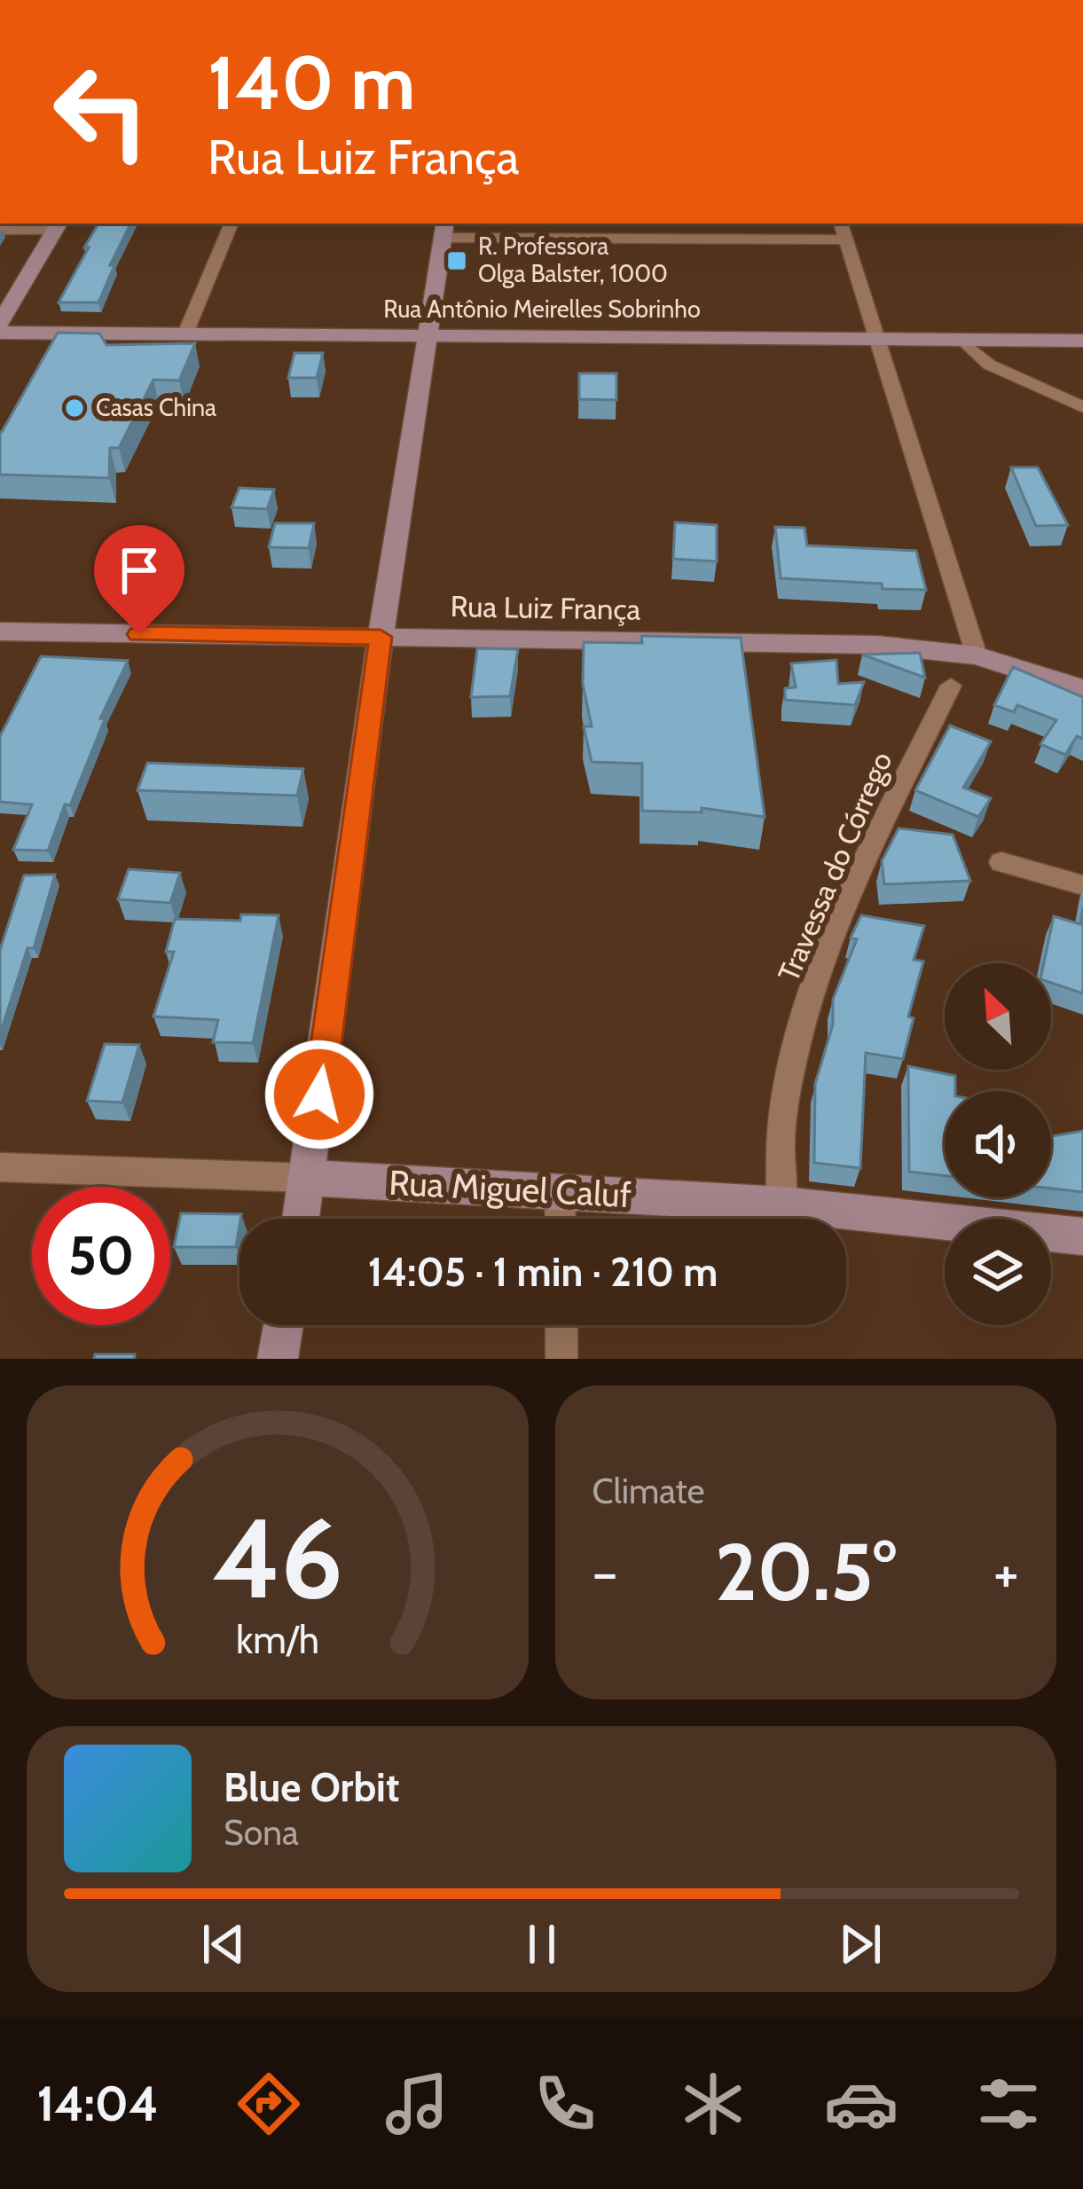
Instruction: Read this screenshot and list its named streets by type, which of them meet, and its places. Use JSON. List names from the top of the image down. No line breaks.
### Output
{"streets":{"main road":["Rua Antônio Meirelles Sobrinho","Rua Luiz França","Rua Miguel Caluf"],"street":["Travessa do Córrego"]},"crossings":[["Travessa do Córrego","Rua Miguel Caluf"]],"places":{"transit":["R. Professora Olga Balster, 1000"],"other":["Casas China"]},"north":"top left","page":{"turn":["140 m","Rua Luiz França"],"limit":"50","trip":"14:05 · 1 min · 210 m","tile":"Climate","heat":["−","20.5°","+"],"song":["Blue Orbit","Sona"],"tabs":"14:04","gauge":["46","km/h"]}}
